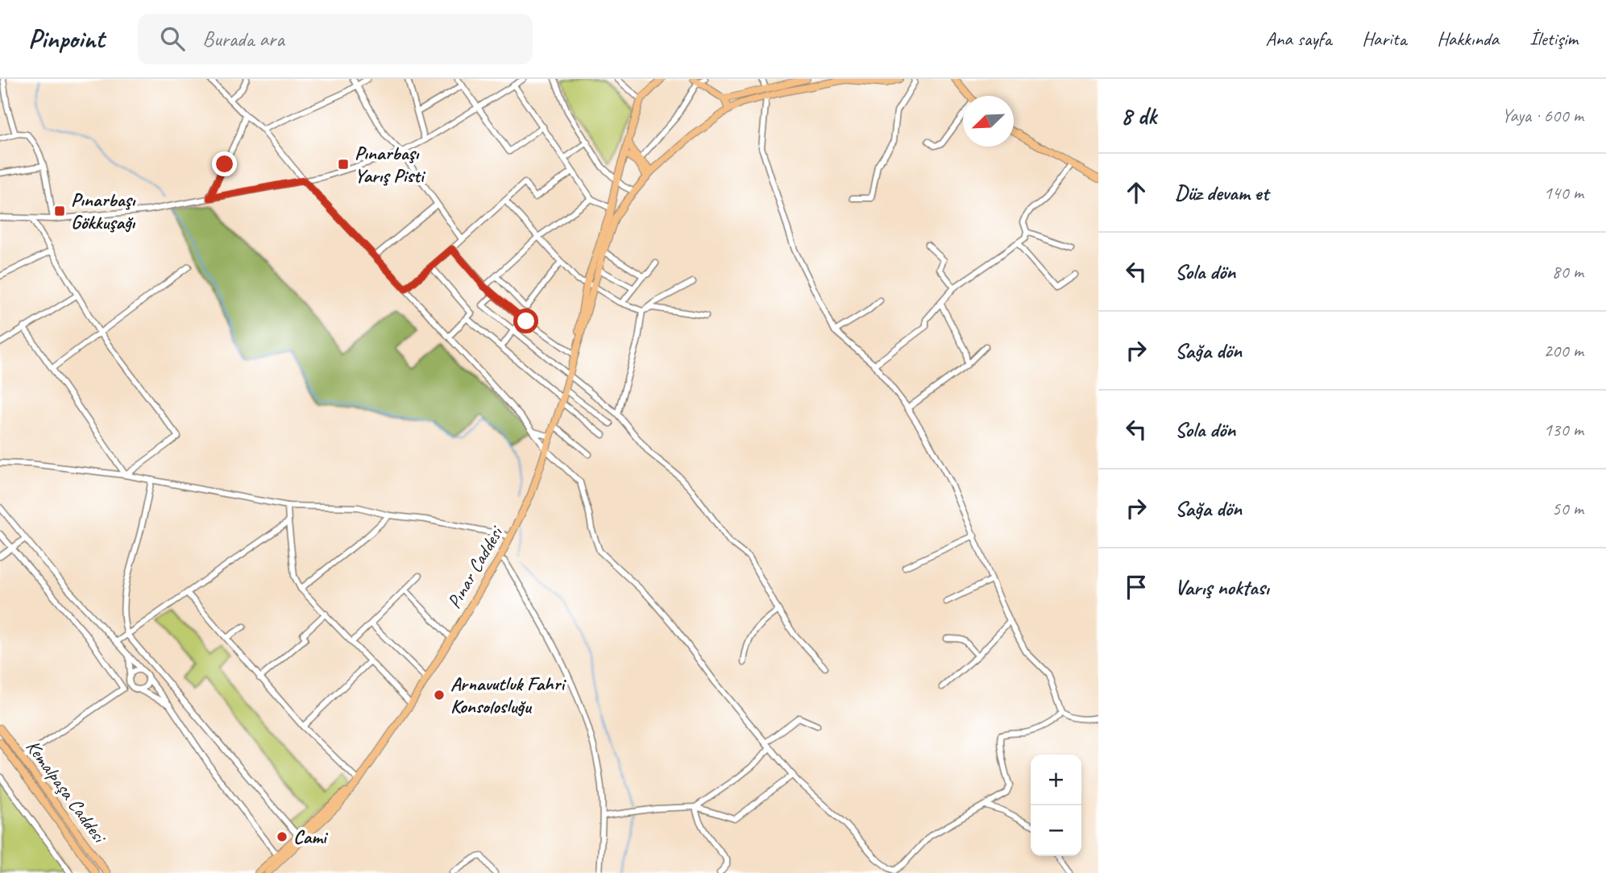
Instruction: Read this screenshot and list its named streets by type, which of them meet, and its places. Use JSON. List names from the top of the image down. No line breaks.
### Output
{"streets":{"main road":["Pınar Caddesi","Kemalpaşa Caddesi"]},"places":{"transit":["Pınarbaşı Yarış Pisti","Pınarbaşı Gökkuşağı"],"other":["Arnavutluk Fahri Konsolosluğu","Cami"]},"north":"bottom left","page":{"header":"Pinpoint","search":"Burada ara","nav":["Ana sayfa","Harita","Hakkında","İletişim"],"heading":["8 dk","Yaya · 600 m"],"list":[["Düz devam et","140 m"],["Sola dön","80 m"],["Sağa dön","200 m"],["Sola dön","130 m"],["Sağa dön","50 m"],"Varış noktası"],"map_buttons":["+","−"]}}
